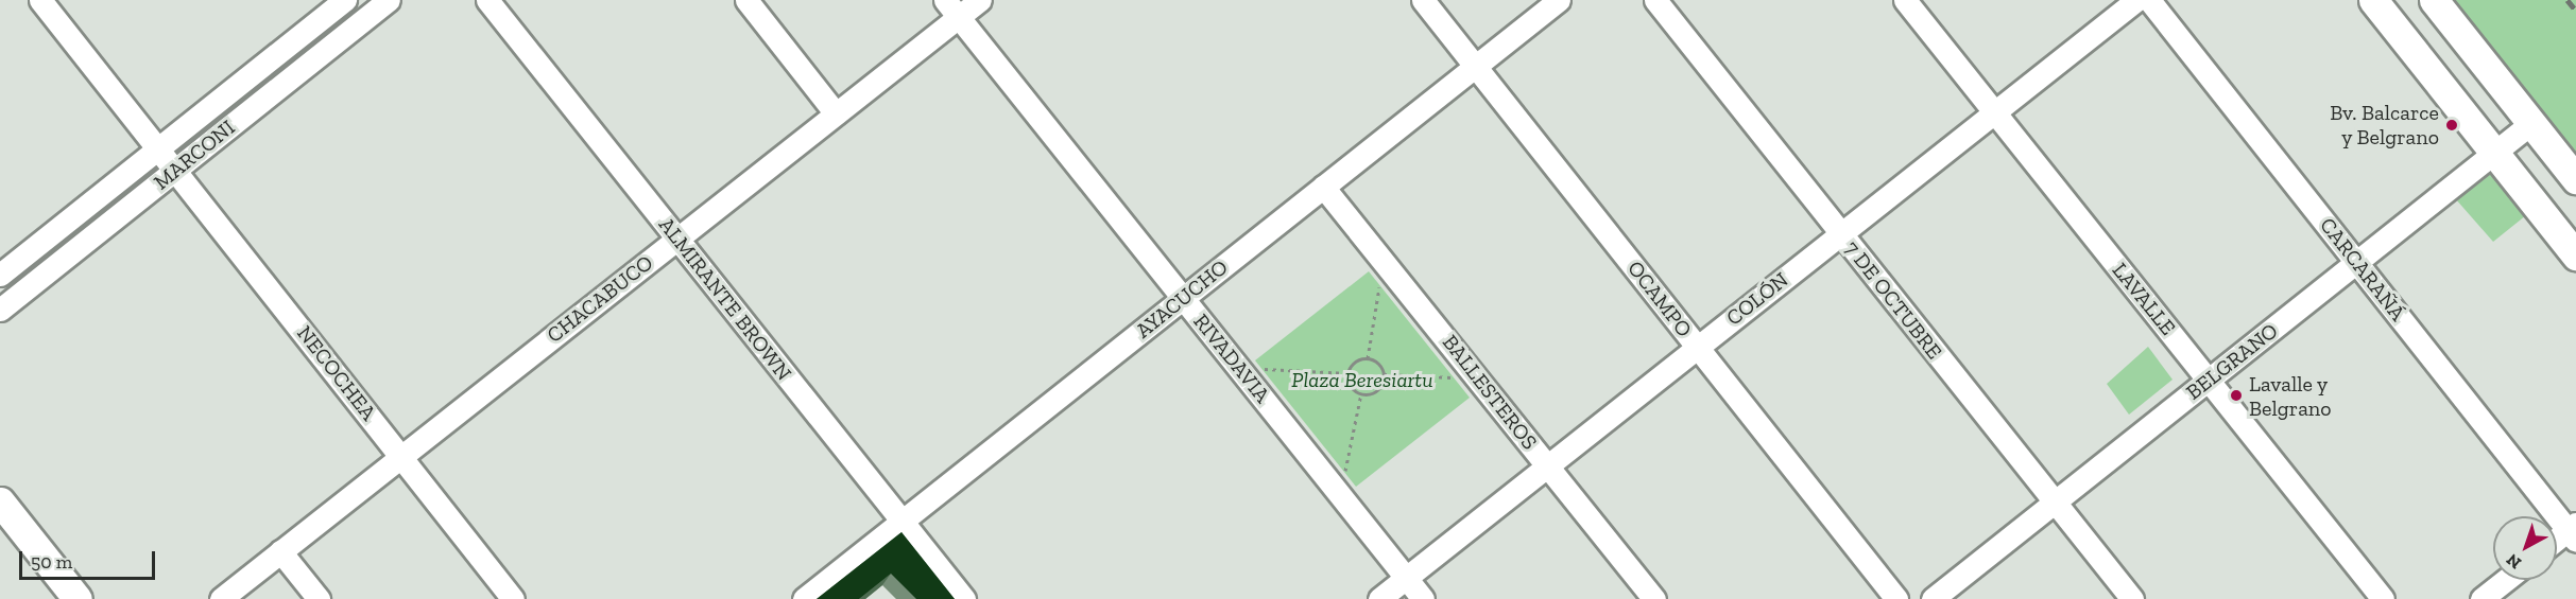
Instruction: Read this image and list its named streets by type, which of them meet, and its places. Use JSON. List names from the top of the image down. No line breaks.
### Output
{"streets":{"street":["MARCONI","CARCARAÑÁ","CHACABUCO","ALMIRANTE BROWN","AYACUCHO","OCAMPO","COLÓN","LAVALLE","7 DE OCTUBRE","RIVADAVIA","BELGRANO","NECOCHEA","BALLESTEROS"]},"crossings":[["MARCONI","NECOCHEA"],["CARCARAÑÁ","BELGRANO"],["CHACABUCO","ALMIRANTE BROWN"],["CHACABUCO","RIVADAVIA"],["CHACABUCO","NECOCHEA"],["ALMIRANTE BROWN","AYACUCHO"],["AYACUCHO","OCAMPO"],["AYACUCHO","RIVADAVIA"],["AYACUCHO","BALLESTEROS"],["OCAMPO","COLÓN"],["COLÓN","LAVALLE"],["COLÓN","7 DE OCTUBRE"],["COLÓN","RIVADAVIA"],["COLÓN","BALLESTEROS"],["LAVALLE","BELGRANO"],["7 DE OCTUBRE","BELGRANO"]],"parks":["Plaza Beresiartu"],"places":["Bv. Balcarce y Belgrano","Lavalle y Belgrano"],"scale_bar":"50 m","north":"bottom left"}
